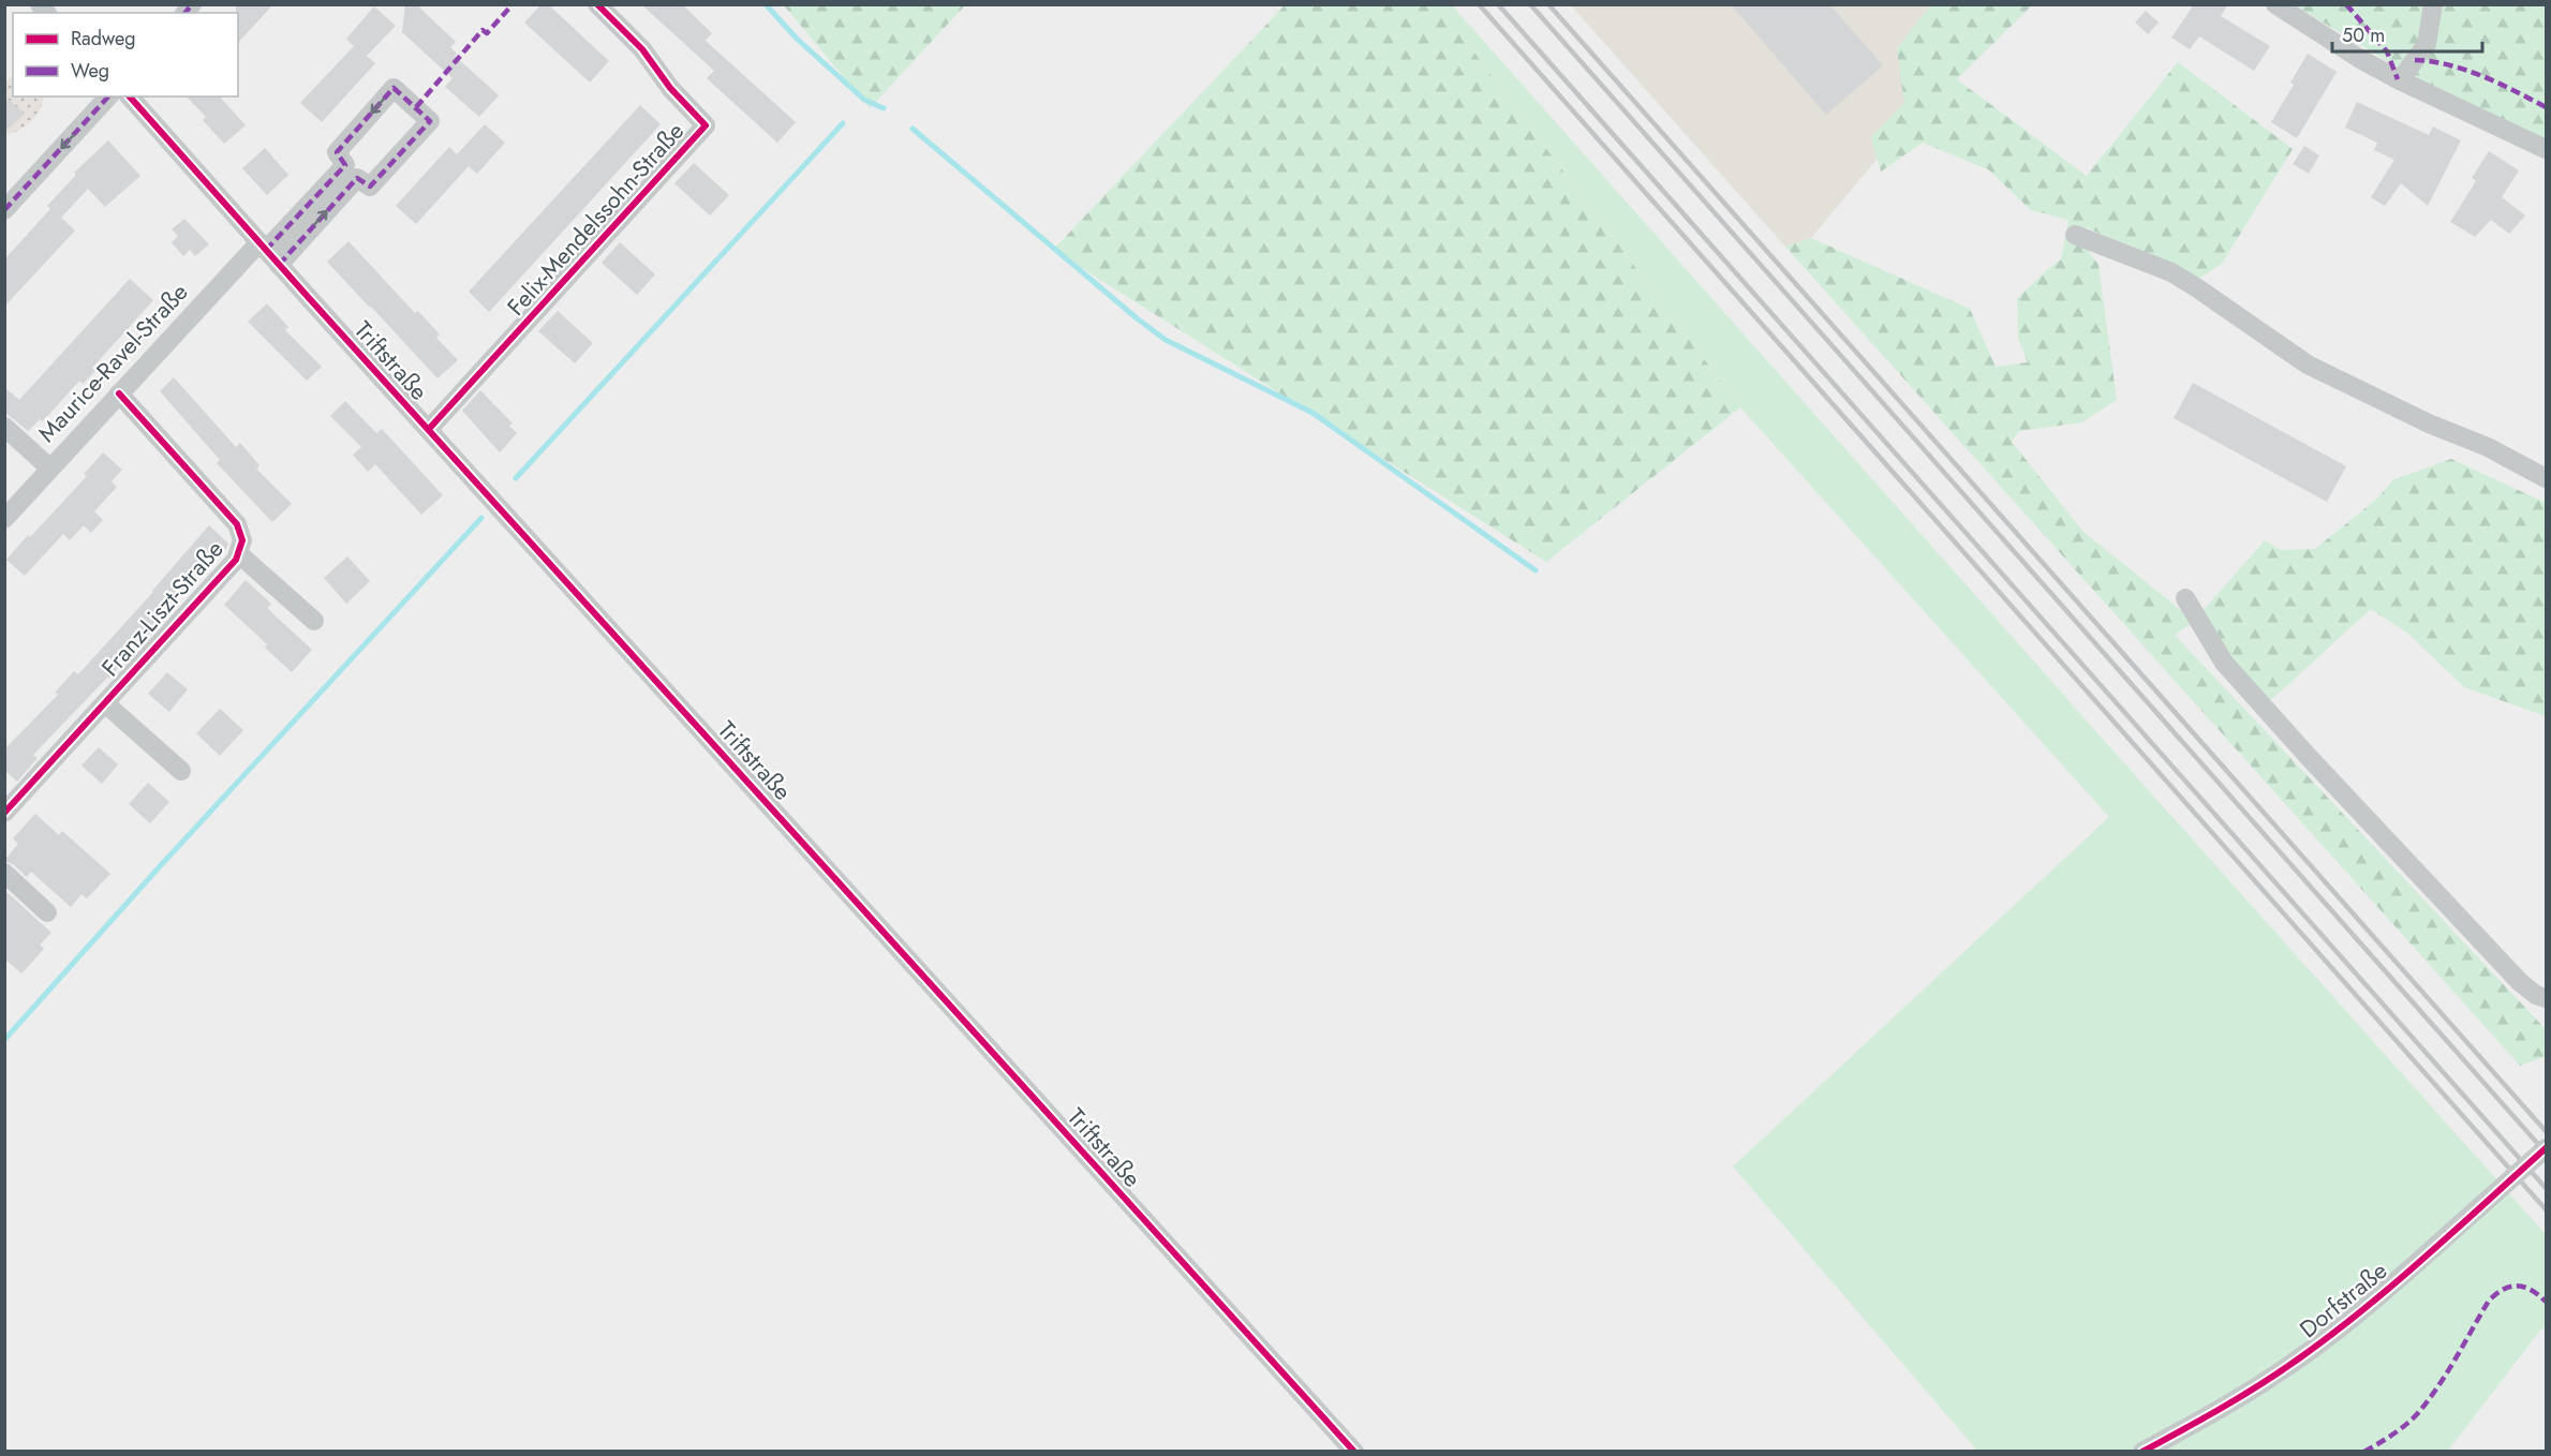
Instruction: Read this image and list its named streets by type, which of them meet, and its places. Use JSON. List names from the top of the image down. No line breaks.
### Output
{"streets":{"street":["Felix-Mendelssohn-Straße","Triftstraße","Maurice-Ravel-Straße","Franz-Liszt-Straße","Dorfstraße"]},"crossings":[["Felix-Mendelssohn-Straße","Triftstraße"],["Triftstraße","Maurice-Ravel-Straße"],["Maurice-Ravel-Straße","Franz-Liszt-Straße"]],"legend":["Radweg","Weg"],"scale_bar":"50 m"}
